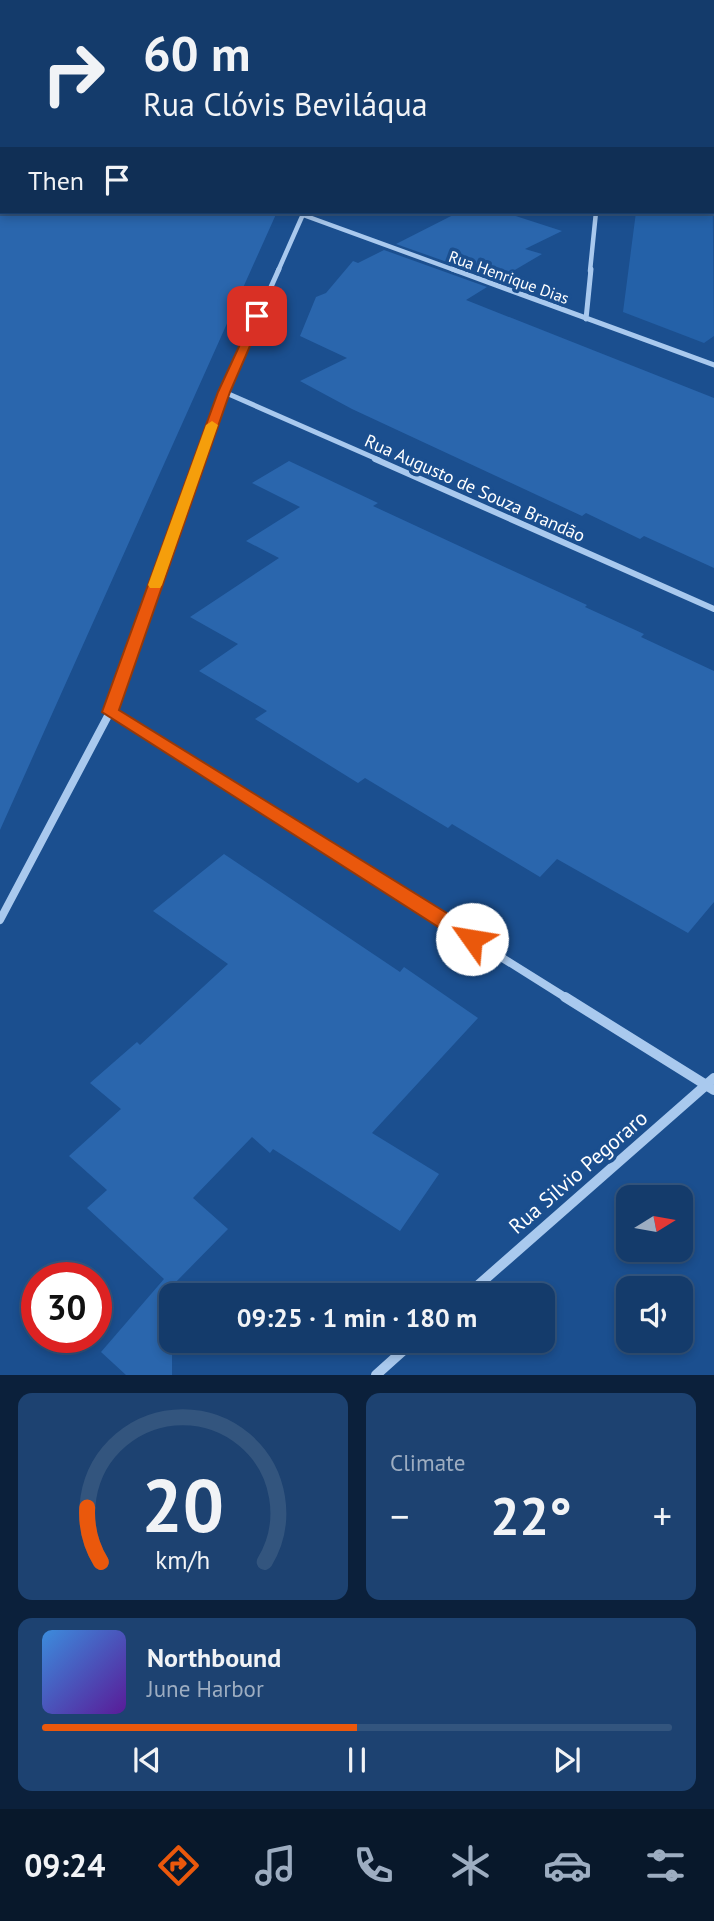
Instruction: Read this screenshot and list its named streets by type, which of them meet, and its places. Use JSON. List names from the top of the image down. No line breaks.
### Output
{"streets":{"street":["Rua Henrique Dias","Rua Augusto de Souza Brandão","Rua Silvio Pegoraro"]},"north":"right","page":{"turn":["60 m","Rua Clóvis Beviláqua"],"then":"Then","limit":"30","trip":"09:25 · 1 min · 180 m","tile":"Climate","heat":["−","22°","+"],"song":["Northbound","June Harbor"],"tabs":"09:24","gauge":["20","km/h"]}}
